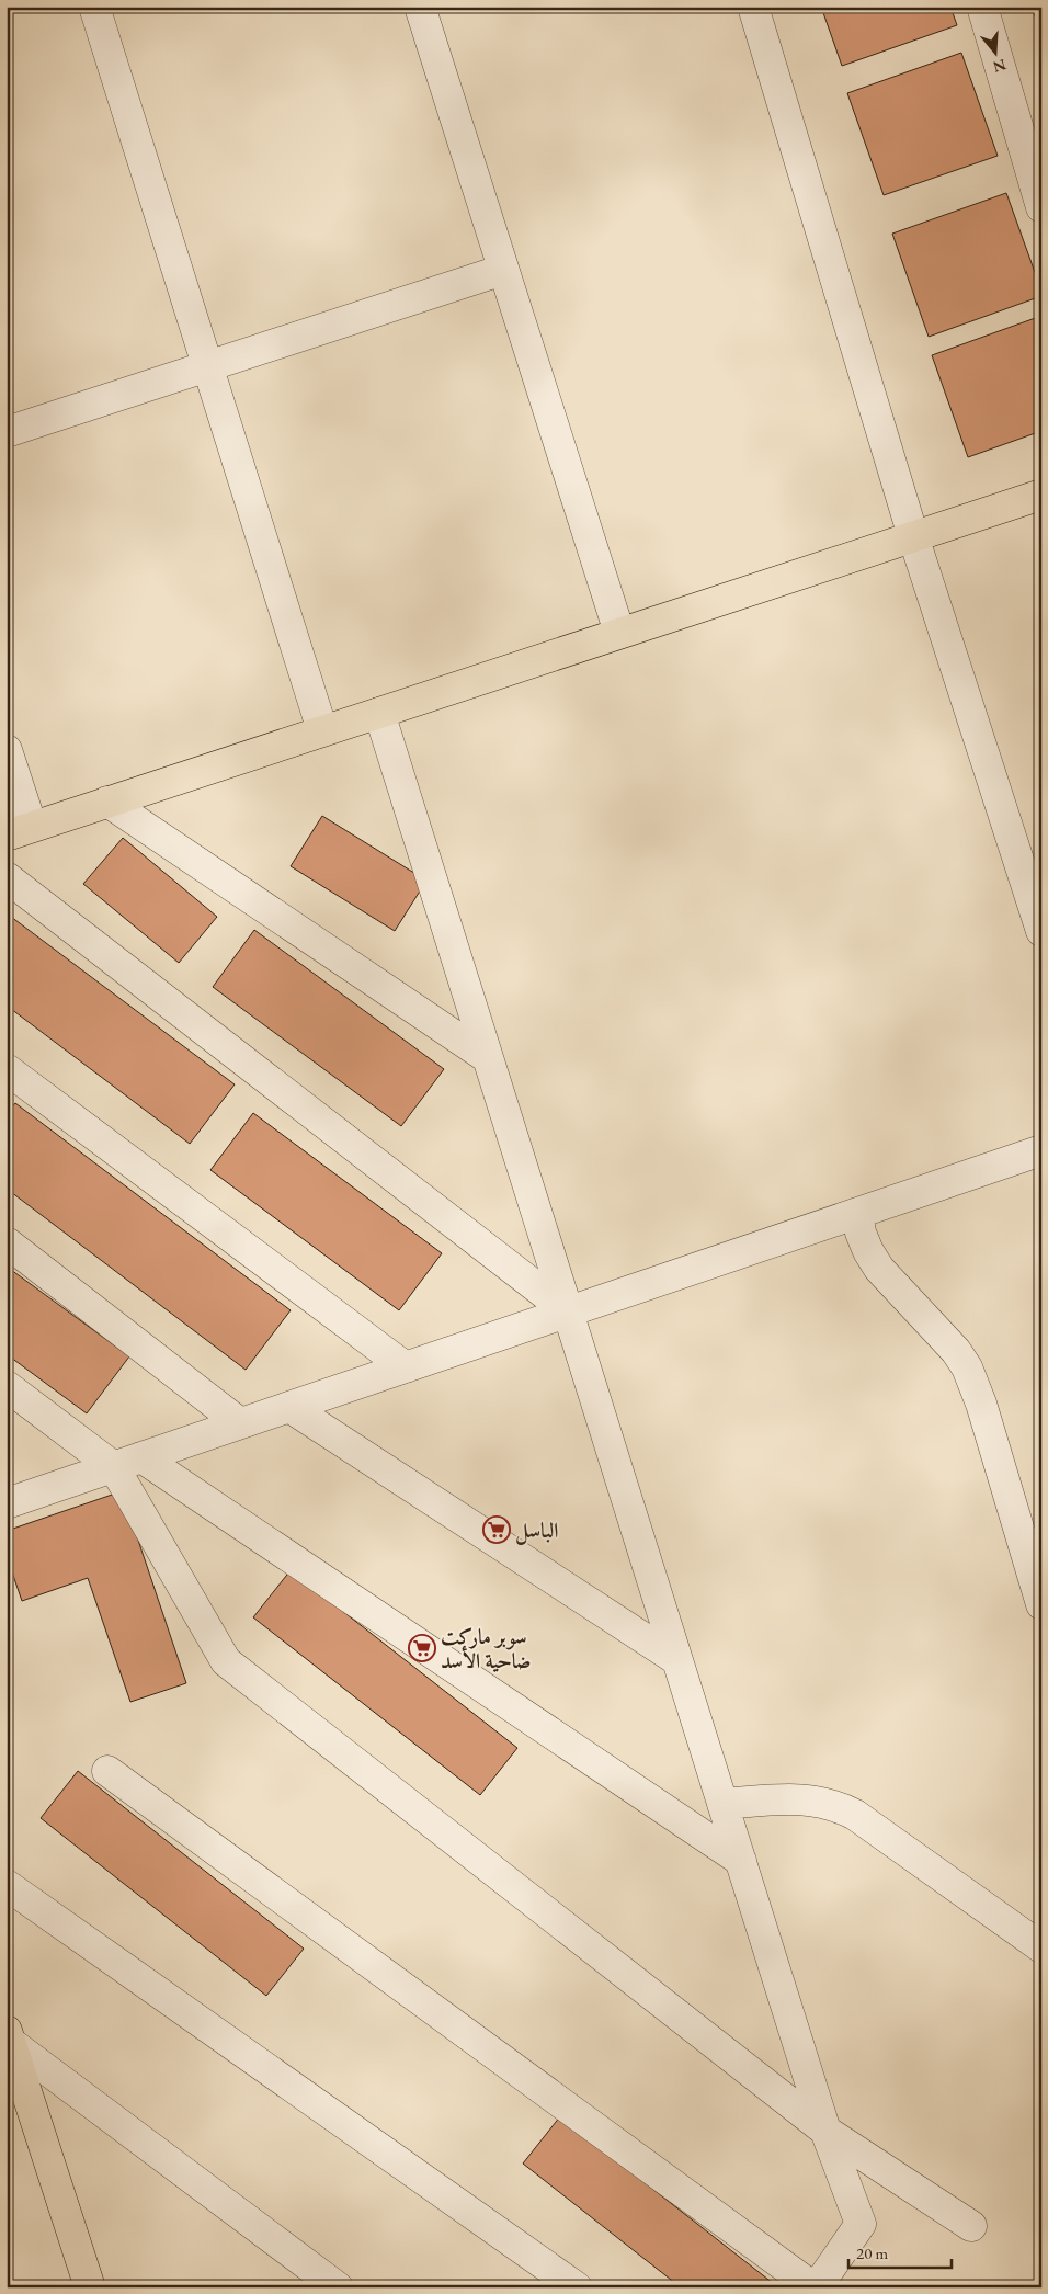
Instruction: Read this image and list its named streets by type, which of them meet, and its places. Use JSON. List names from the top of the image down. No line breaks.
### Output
{"places":{"supermarket":["الباسل","سوبر ماركت ضاحية الأسد"]},"scale_bar":"20 m","north":"bottom"}
